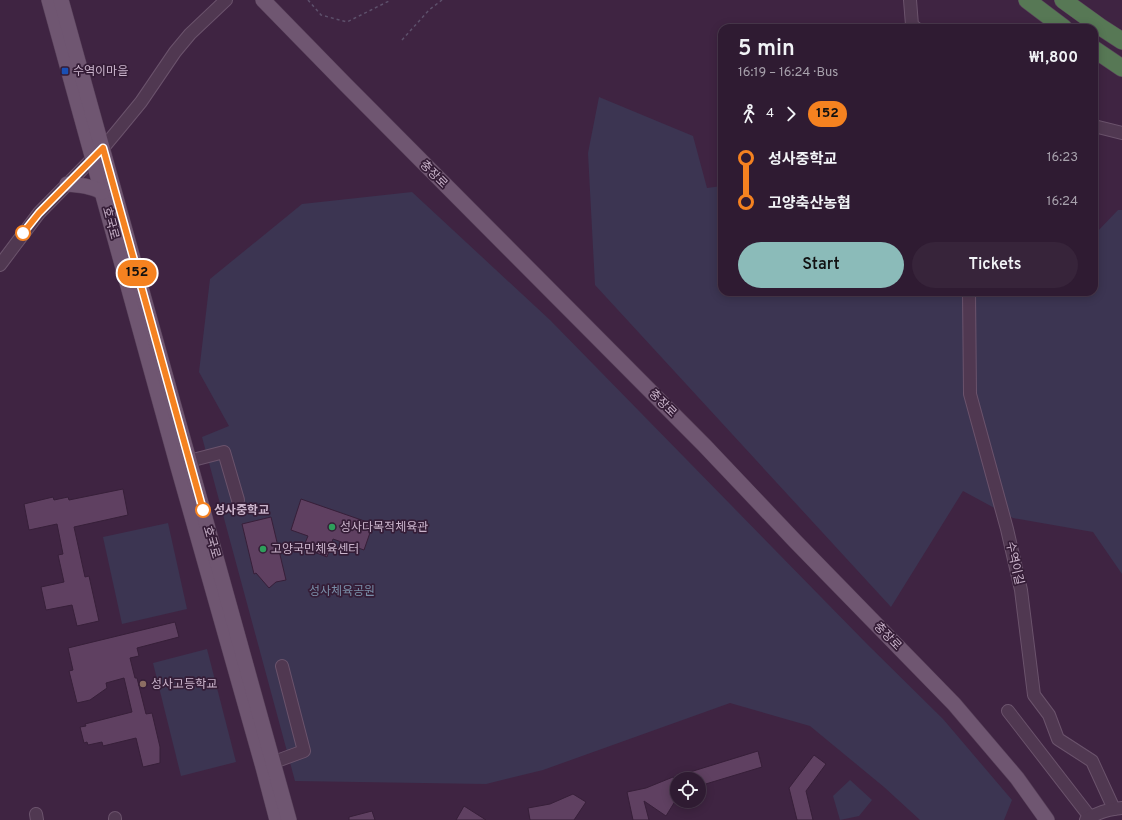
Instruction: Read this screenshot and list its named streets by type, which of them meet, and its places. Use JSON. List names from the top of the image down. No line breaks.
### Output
{"streets":{"main road":["충장로","호국로"],"street":["수역이길"]},"parks":["성사체육공원"],"places":{"transit":["수역이마을"],"other":["성사중학교","성사다목적체육관","고양국민체육센터","성사고등학교"]},"lines":["bus line 152"],"page":{"on_map":"152","heading":["5 min","16:19 – 16:24 · Bus","₩1,800"],"legs":["4","152"],"list":[{"name":"성사중학교","value":"16:23"},{"name":"고양축산농협","value":"16:24"}],"buttons":["Start","Tickets"]}}
